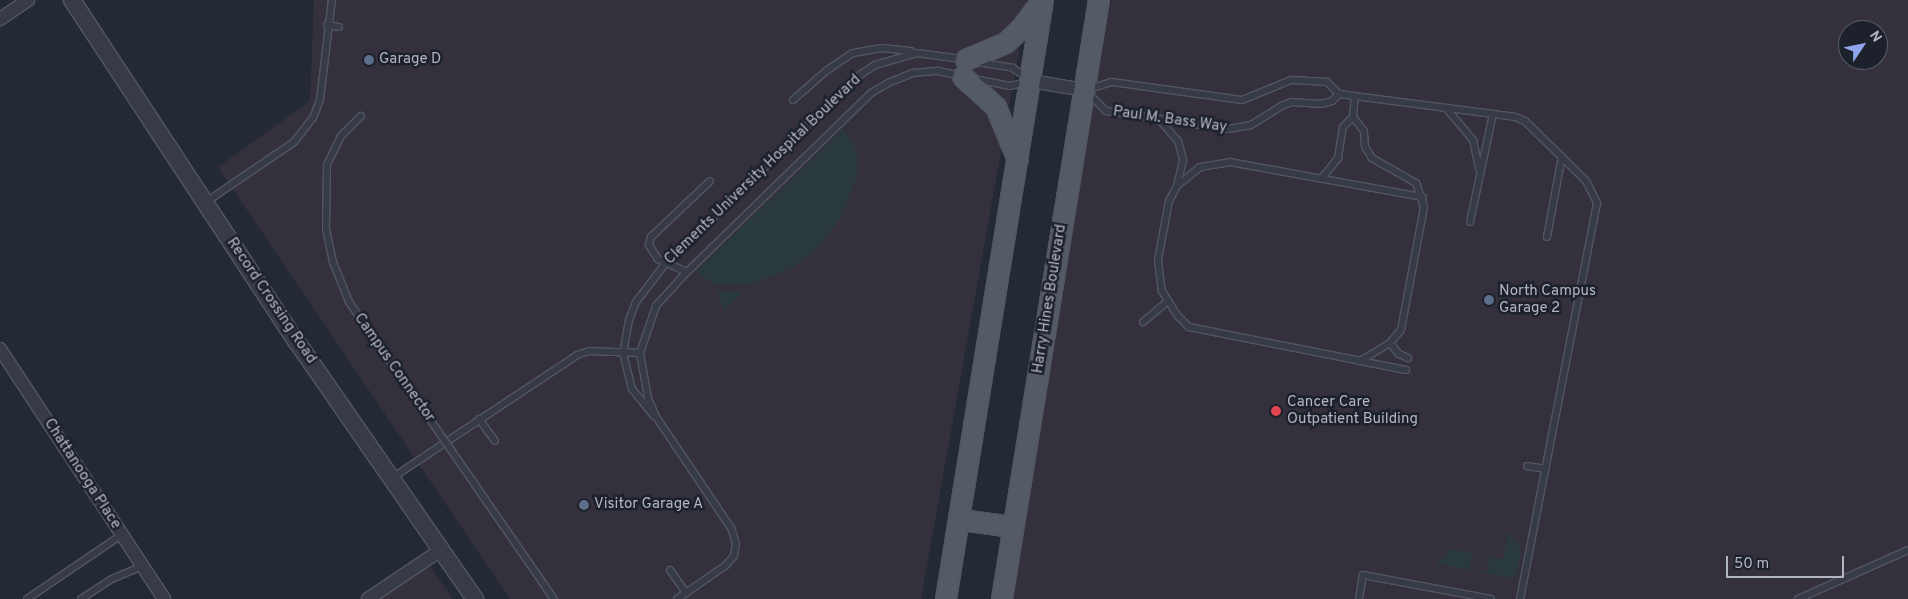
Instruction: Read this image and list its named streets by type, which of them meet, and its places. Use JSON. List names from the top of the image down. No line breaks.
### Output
{"streets":{"main road":["Harry Hines Boulevard"],"street":["Record Crossing Road","Chattanooga Place"],"lane":["Paul M. Bass Way","Clements University Hospital Boulevard","Campus Connector"]},"crossings":[["Paul M. Bass Way","Harry Hines Boulevard"]],"places":["Garage D","North Campus Garage 2","Cancer Care Outpatient Building","Visitor Garage A"],"scale_bar":"50 m","north":"top right"}
